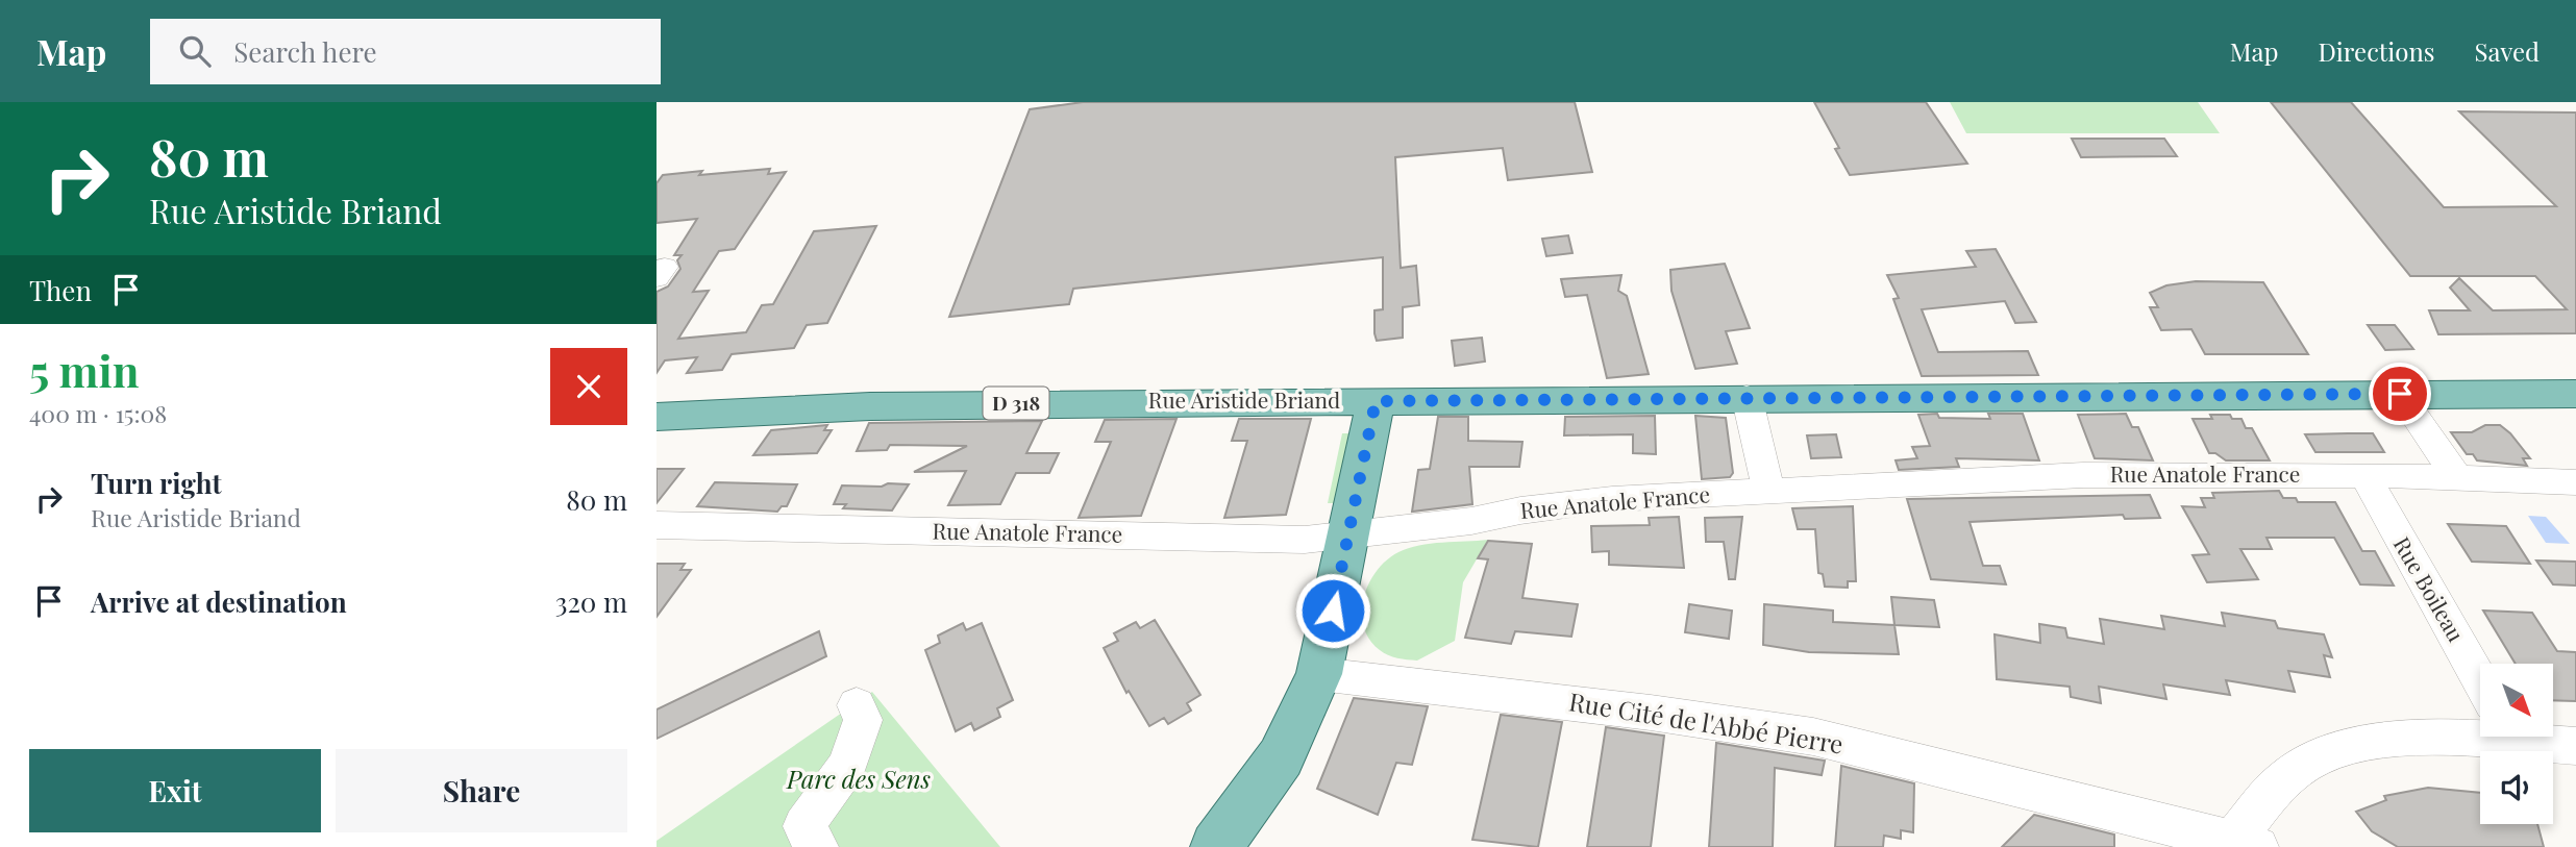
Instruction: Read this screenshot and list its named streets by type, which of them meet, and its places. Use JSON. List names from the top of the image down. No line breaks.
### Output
{"streets":{"main road":["Rue Aristide Briand","D 318"],"street":["Rue Anatole France","Rue Boileau","Rue Cité de l'Abbé Pierre"]},"crossings":[["Rue Anatole France","Rue Boileau"]],"parks":["Parc des Sens"],"north":"bottom right","page":{"header":"Map","search":"Search here","nav":["Map","Directions","Saved"],"turn":["80 m","Rue Aristide Briand"],"then":"Then","heading":["5 min","400 m · 15:08"],"list":[{"name":"Turn right","note":"Rue Aristide Briand","value":"80 m"},{"name":"Arrive at destination","value":"320 m"}],"buttons":["Exit","Share"]}}
